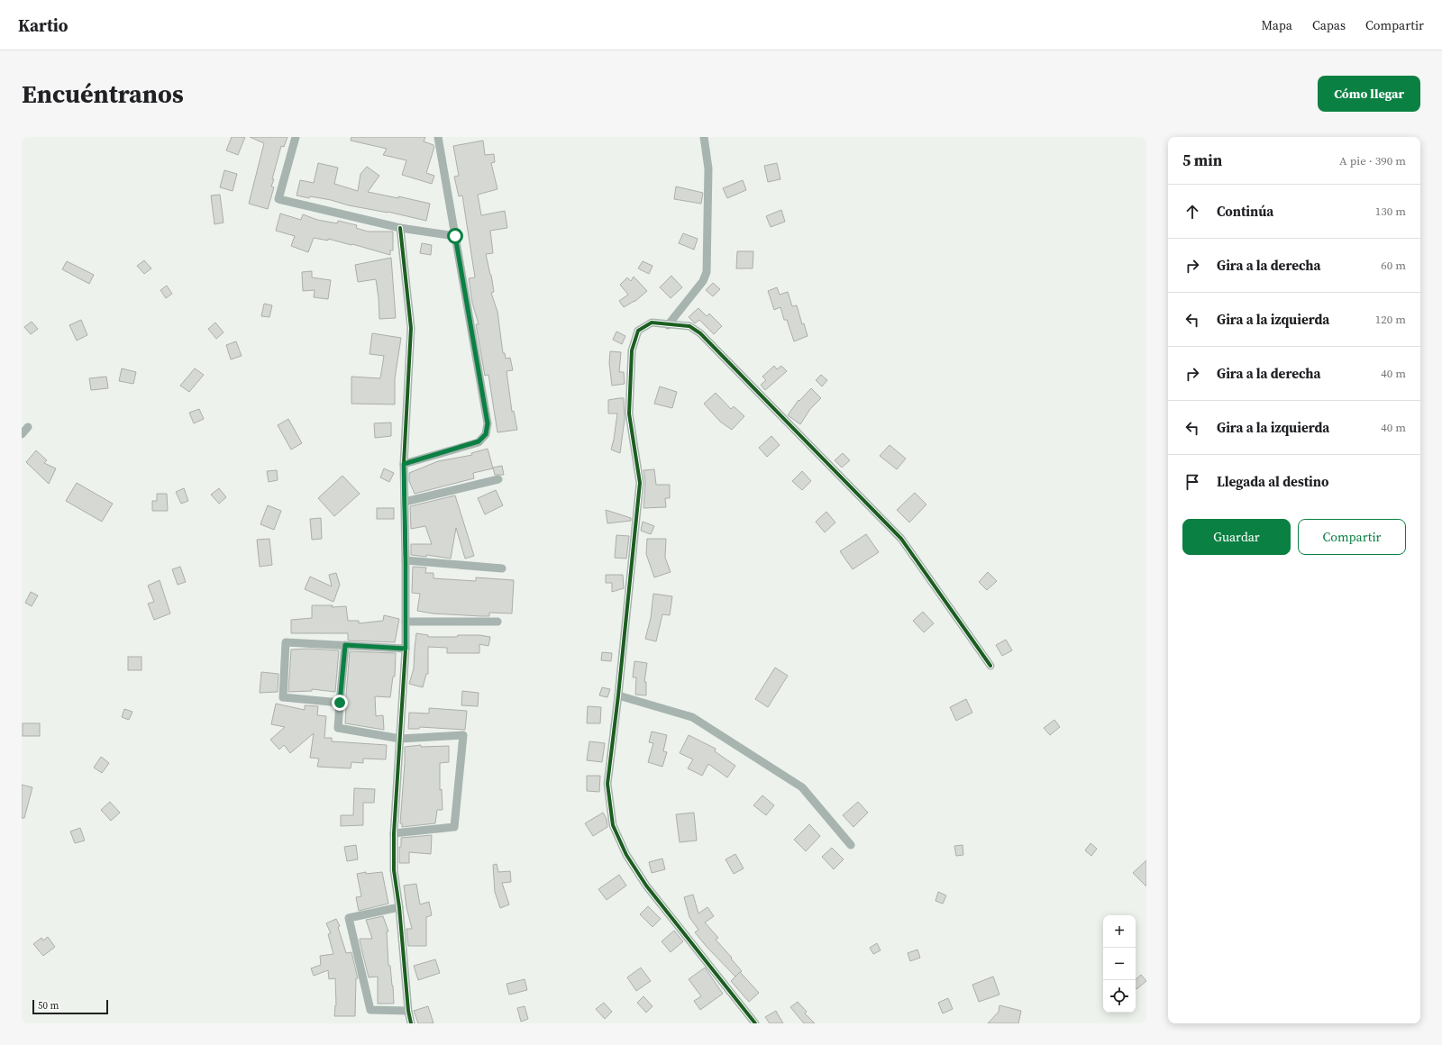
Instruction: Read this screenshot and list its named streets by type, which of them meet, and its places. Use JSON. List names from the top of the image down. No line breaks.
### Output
{"scale_bar":"50 m","page":{"header":"Kartio","nav":["Mapa","Capas","Compartir"],"buttons":["Cómo llegar",["Guardar","Compartir"]],"title":"Encuéntranos","heading":["5 min","A pie · 390 m"],"list":[["Continúa","130 m"],["Gira a la derecha","60 m"],["Gira a la izquierda","120 m"],["Gira a la derecha","40 m"],["Gira a la izquierda","40 m"],"Llegada al destino"],"map_buttons":["+","−"],"scale":"50 m"}}
